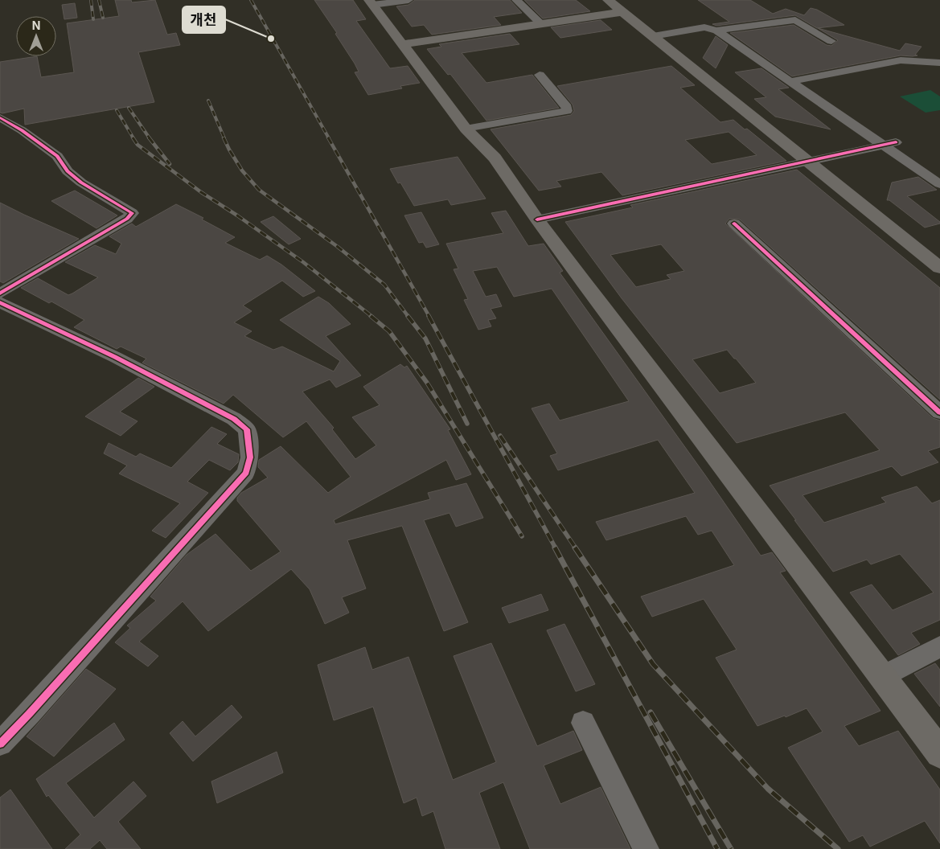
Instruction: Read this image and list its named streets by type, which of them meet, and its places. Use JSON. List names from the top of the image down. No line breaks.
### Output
{"places":["개천"],"north":"top"}
